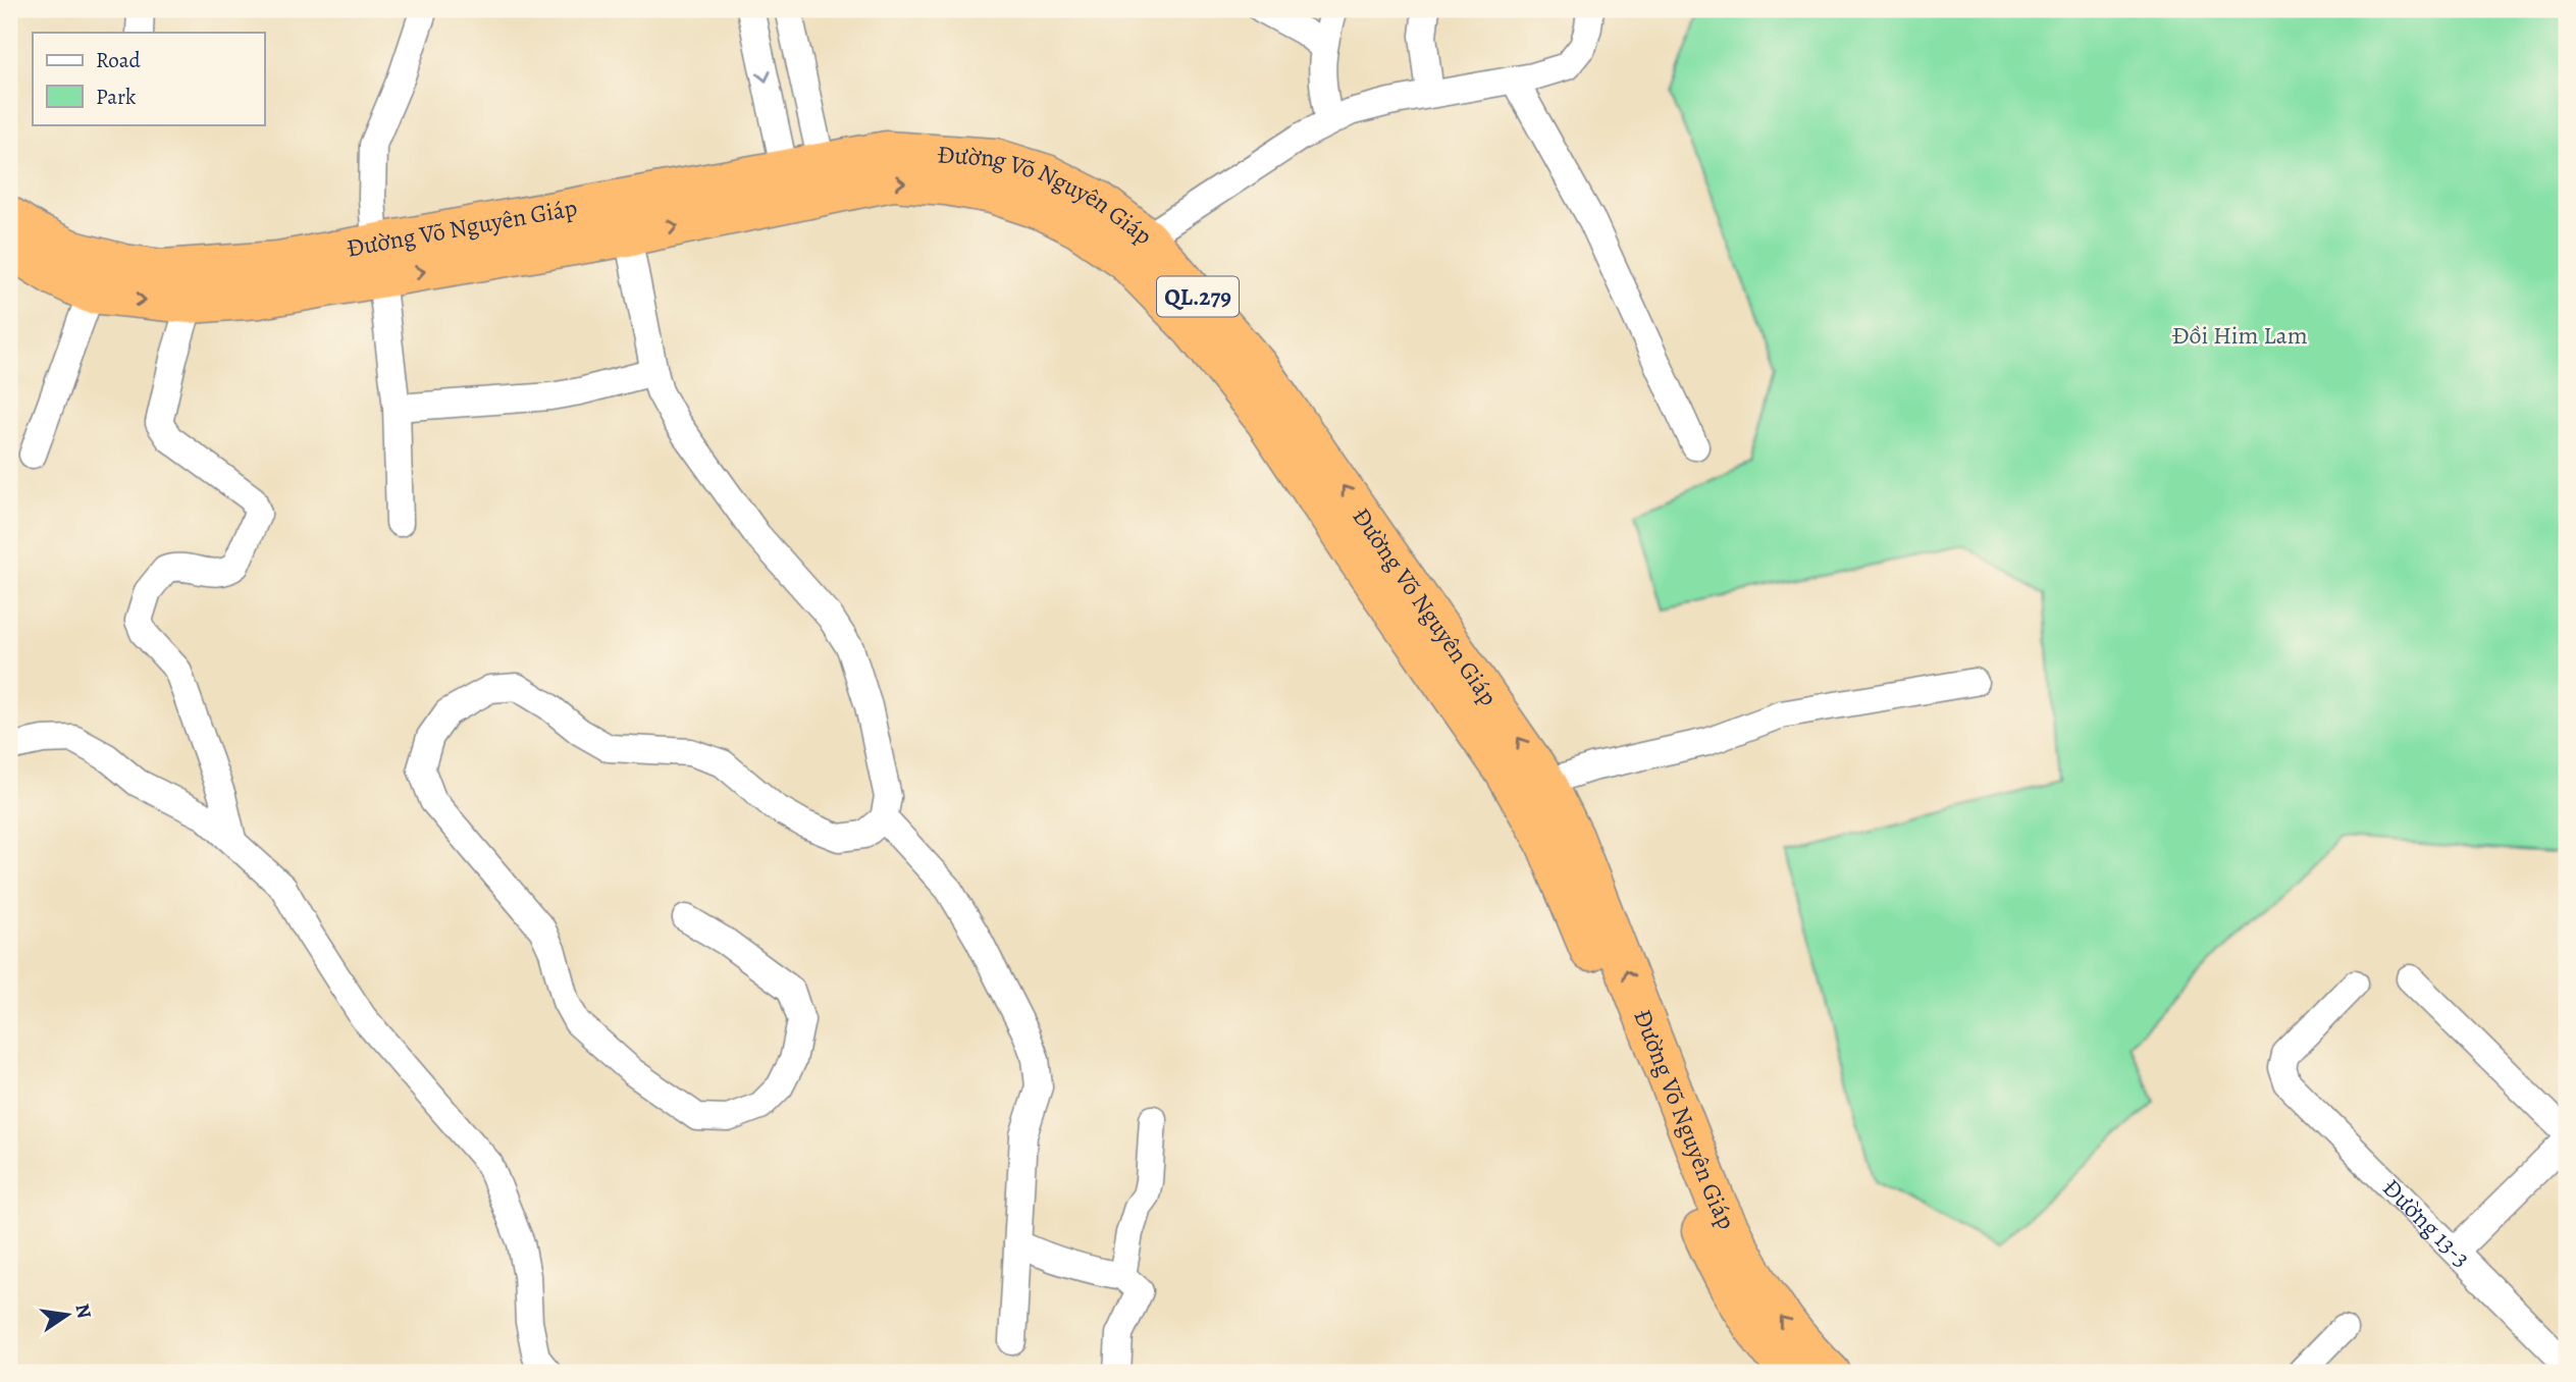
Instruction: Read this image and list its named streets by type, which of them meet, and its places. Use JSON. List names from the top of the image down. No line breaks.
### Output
{"streets":{"highway":["Đường Võ Nguyên Giáp","QL.279"],"street":["Đường 13-3"]},"parks":["Đồi Him Lam"],"legend":["Road","Park"],"north":"right"}
